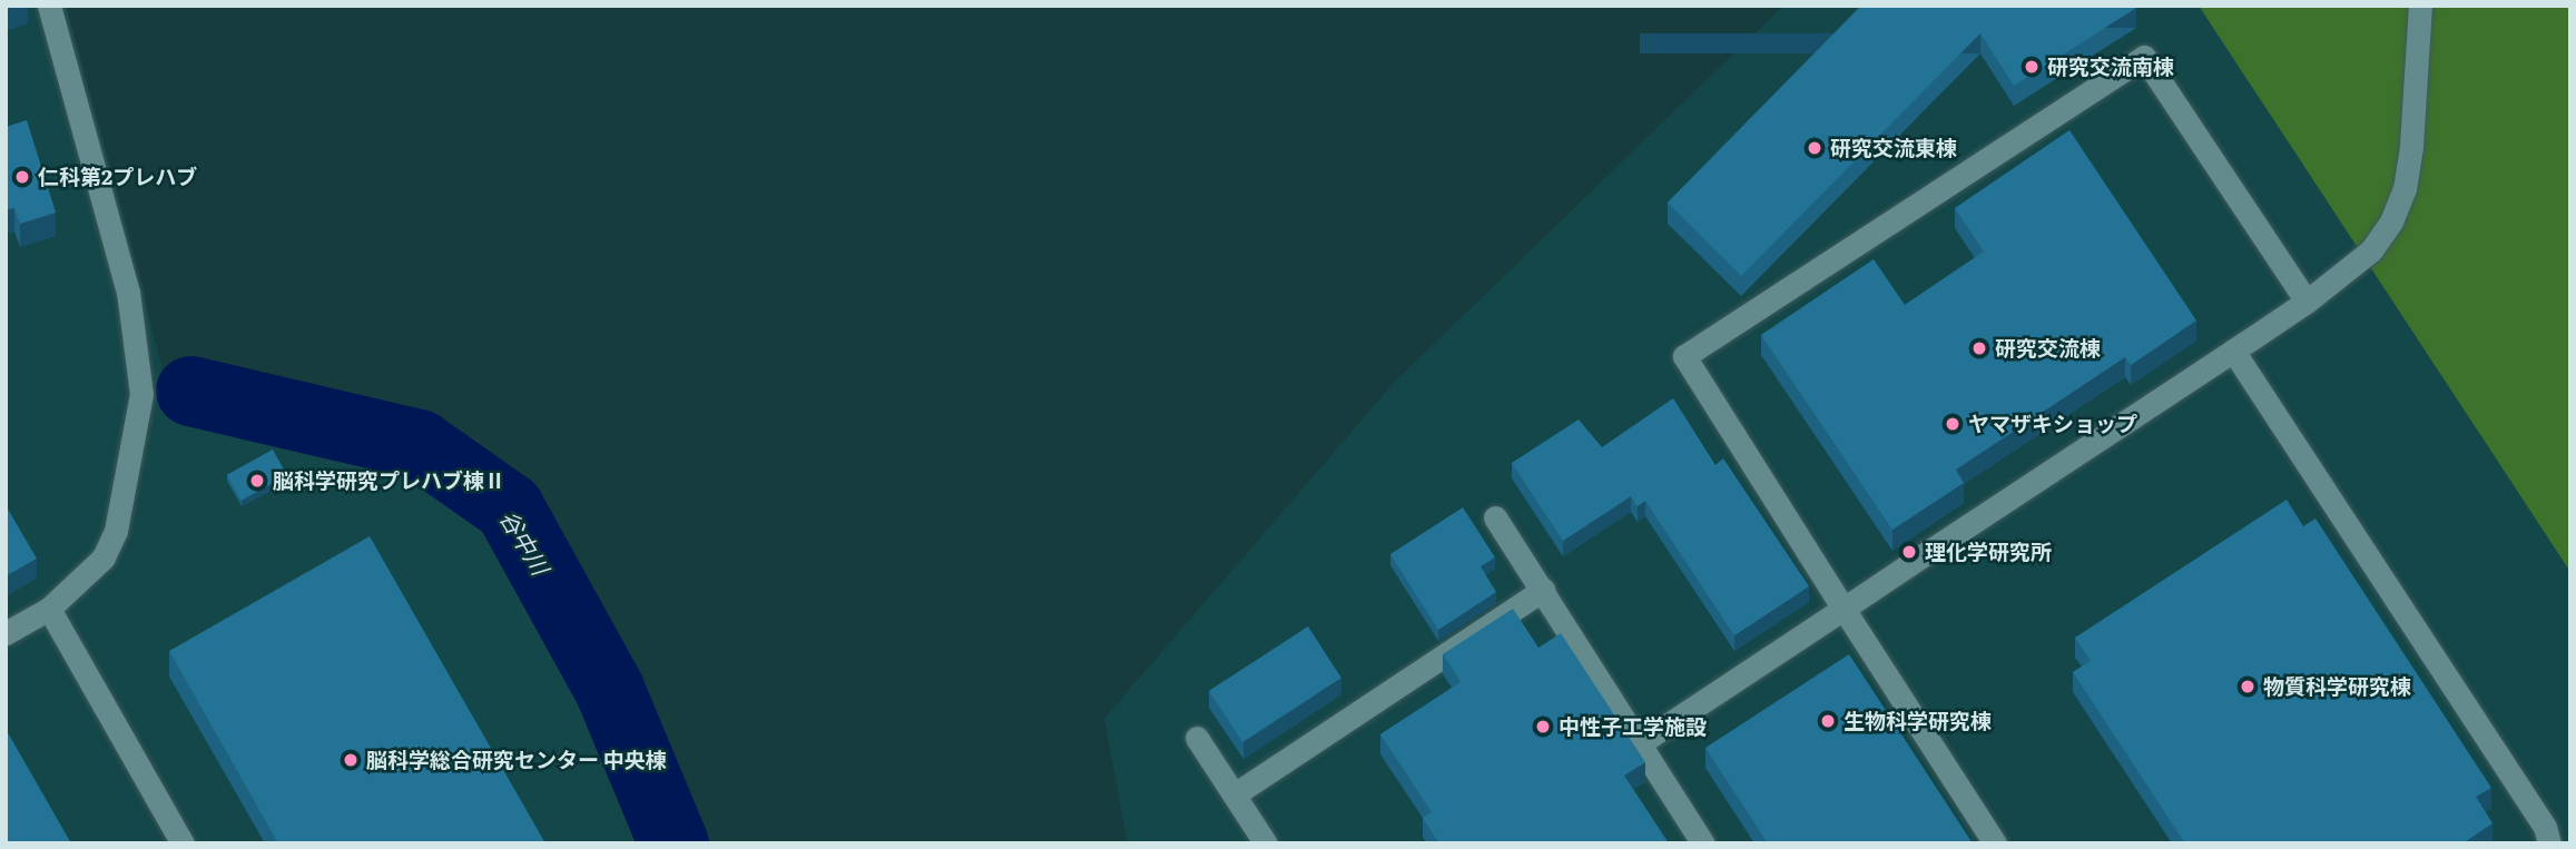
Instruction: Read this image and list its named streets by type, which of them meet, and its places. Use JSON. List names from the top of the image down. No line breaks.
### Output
{"water":["谷中川"],"places":["研究交流南棟","研究交流東棟","仁科第2プレハブ","研究交流棟","ヤマザキショップ","脳科学研究プレハブ棟Ⅱ","理化学研究所","物質科学研究棟","生物科学研究棟","中性子工学施設","脳科学総合研究センター 中央棟"]}
